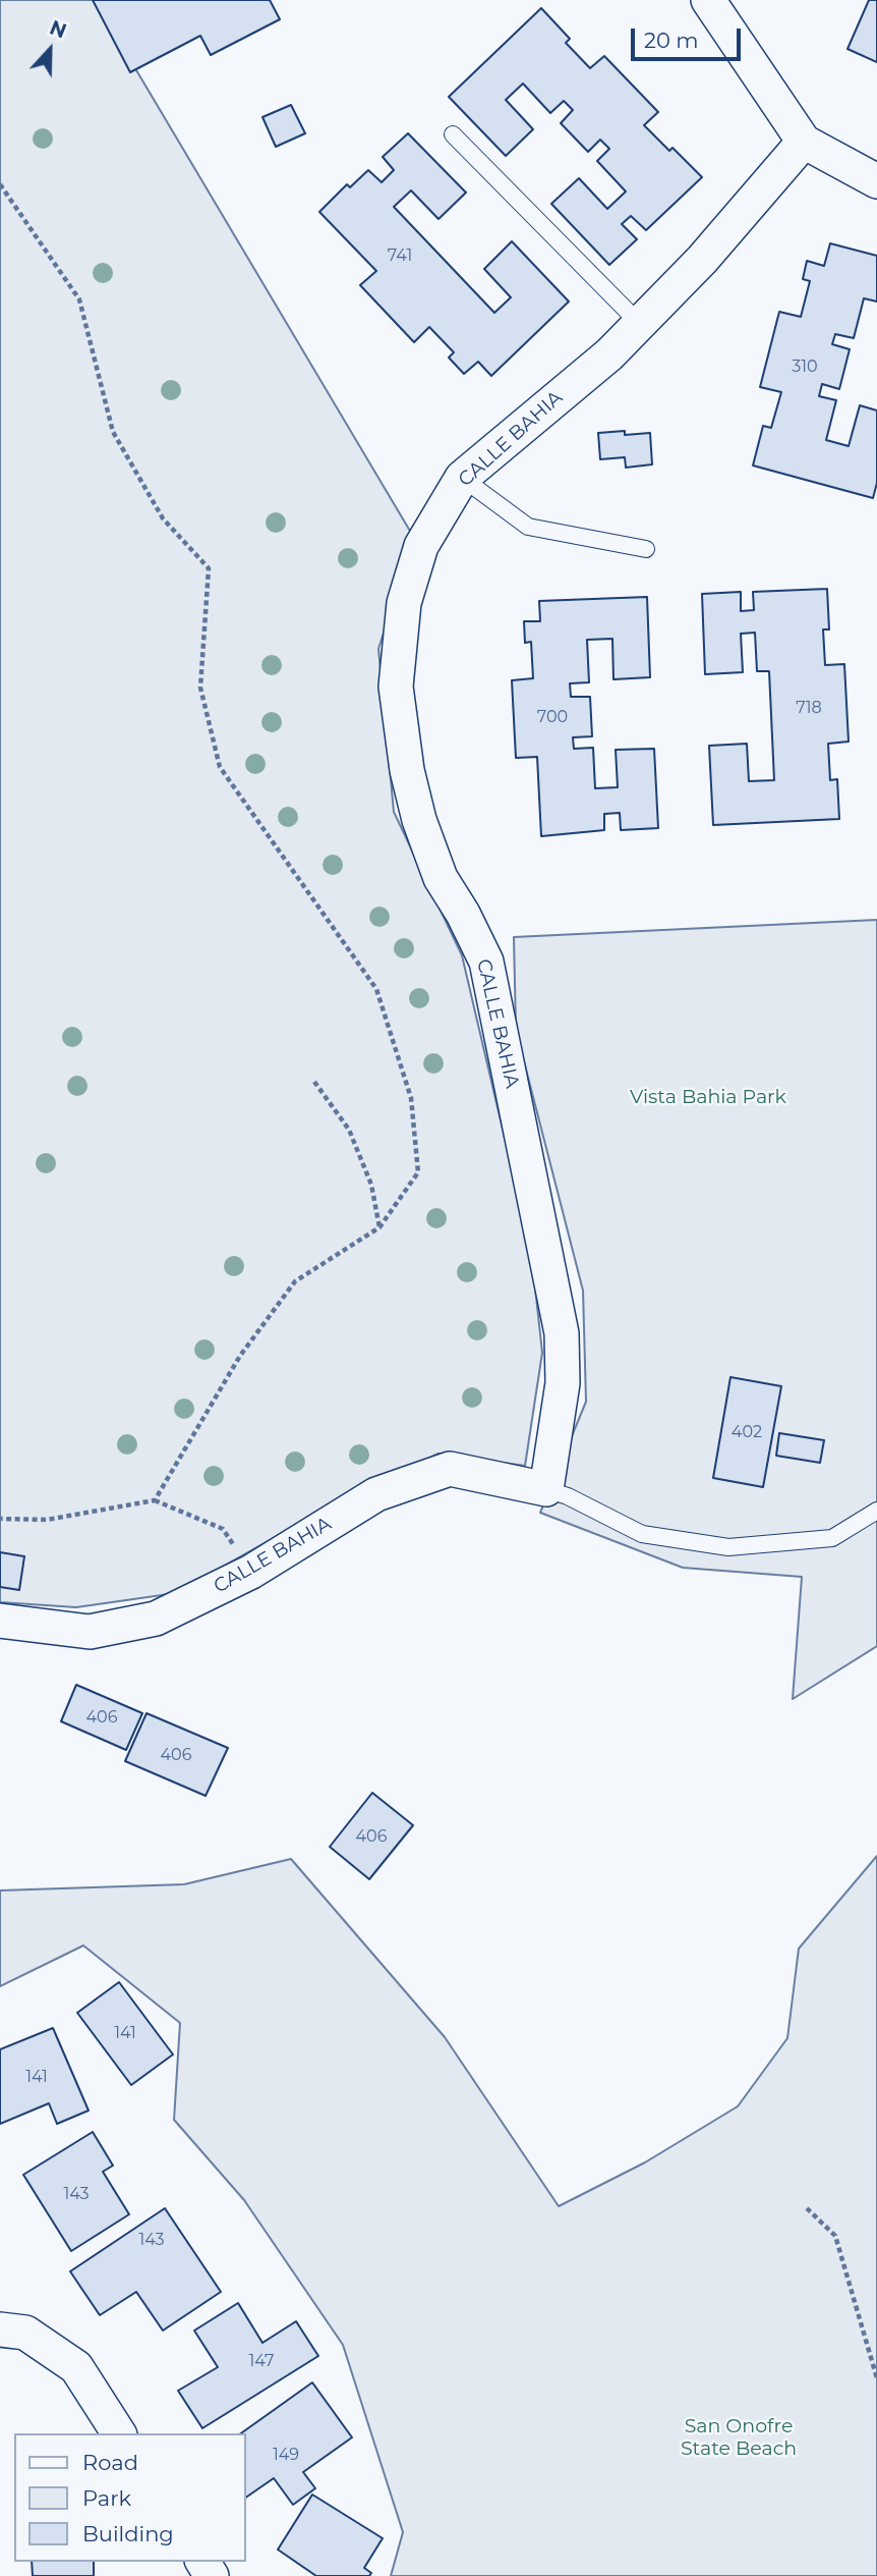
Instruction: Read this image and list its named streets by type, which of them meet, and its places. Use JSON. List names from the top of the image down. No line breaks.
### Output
{"streets":{"street":["CALLE BAHIA"]},"parks":["Vista Bahia Park","San Onofre State Beach"],"house_numbers":["741","310","718","700","402","406","406","406","141","141","143","143","147","149"],"legend":["Road","Park","Building"],"scale_bar":"20 m","north":"top"}
